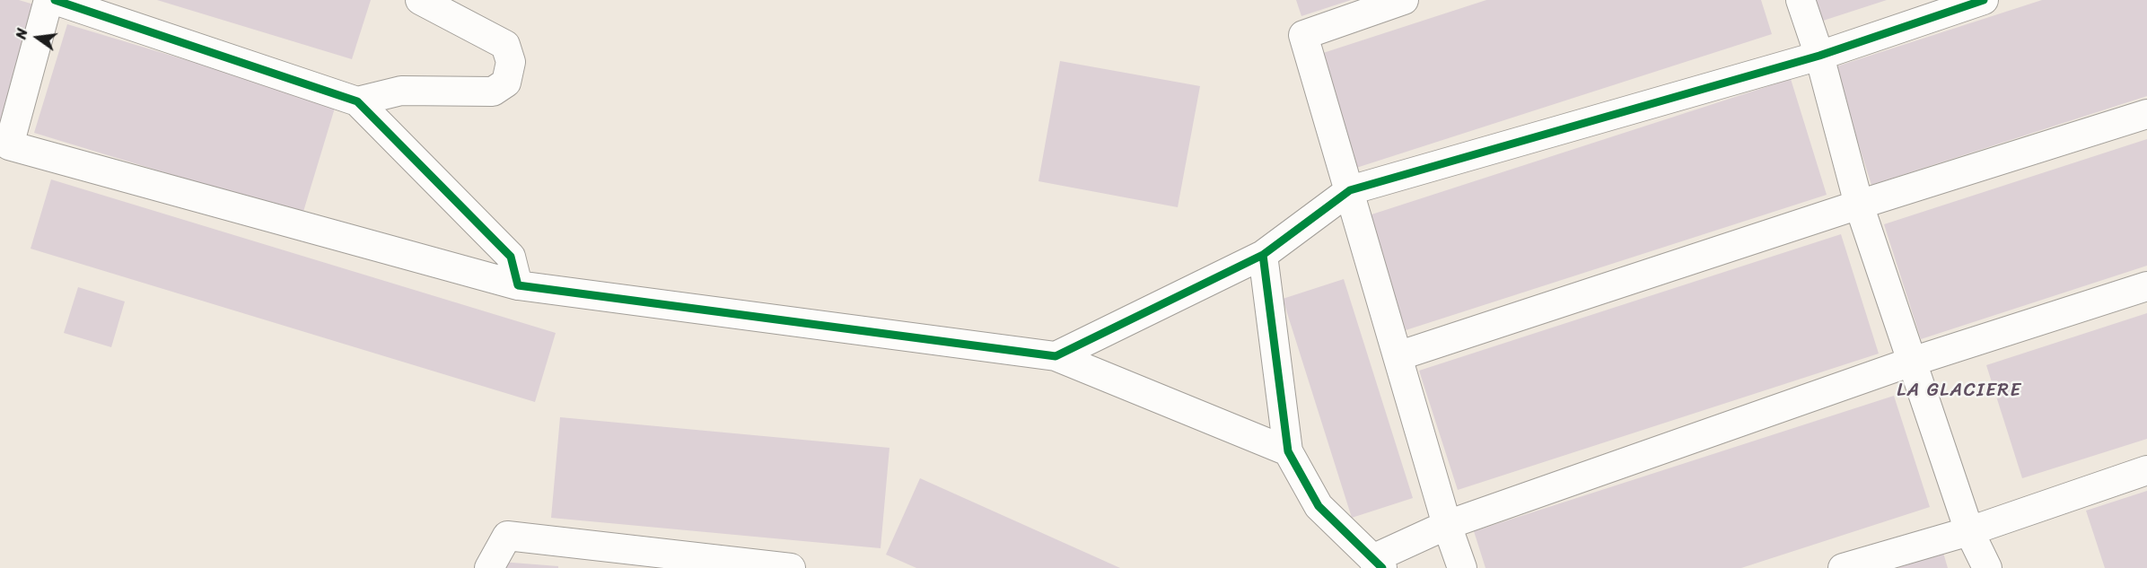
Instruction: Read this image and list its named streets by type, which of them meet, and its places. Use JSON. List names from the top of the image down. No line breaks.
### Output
{"districts":["LA GLACIERE"],"north":"left"}
